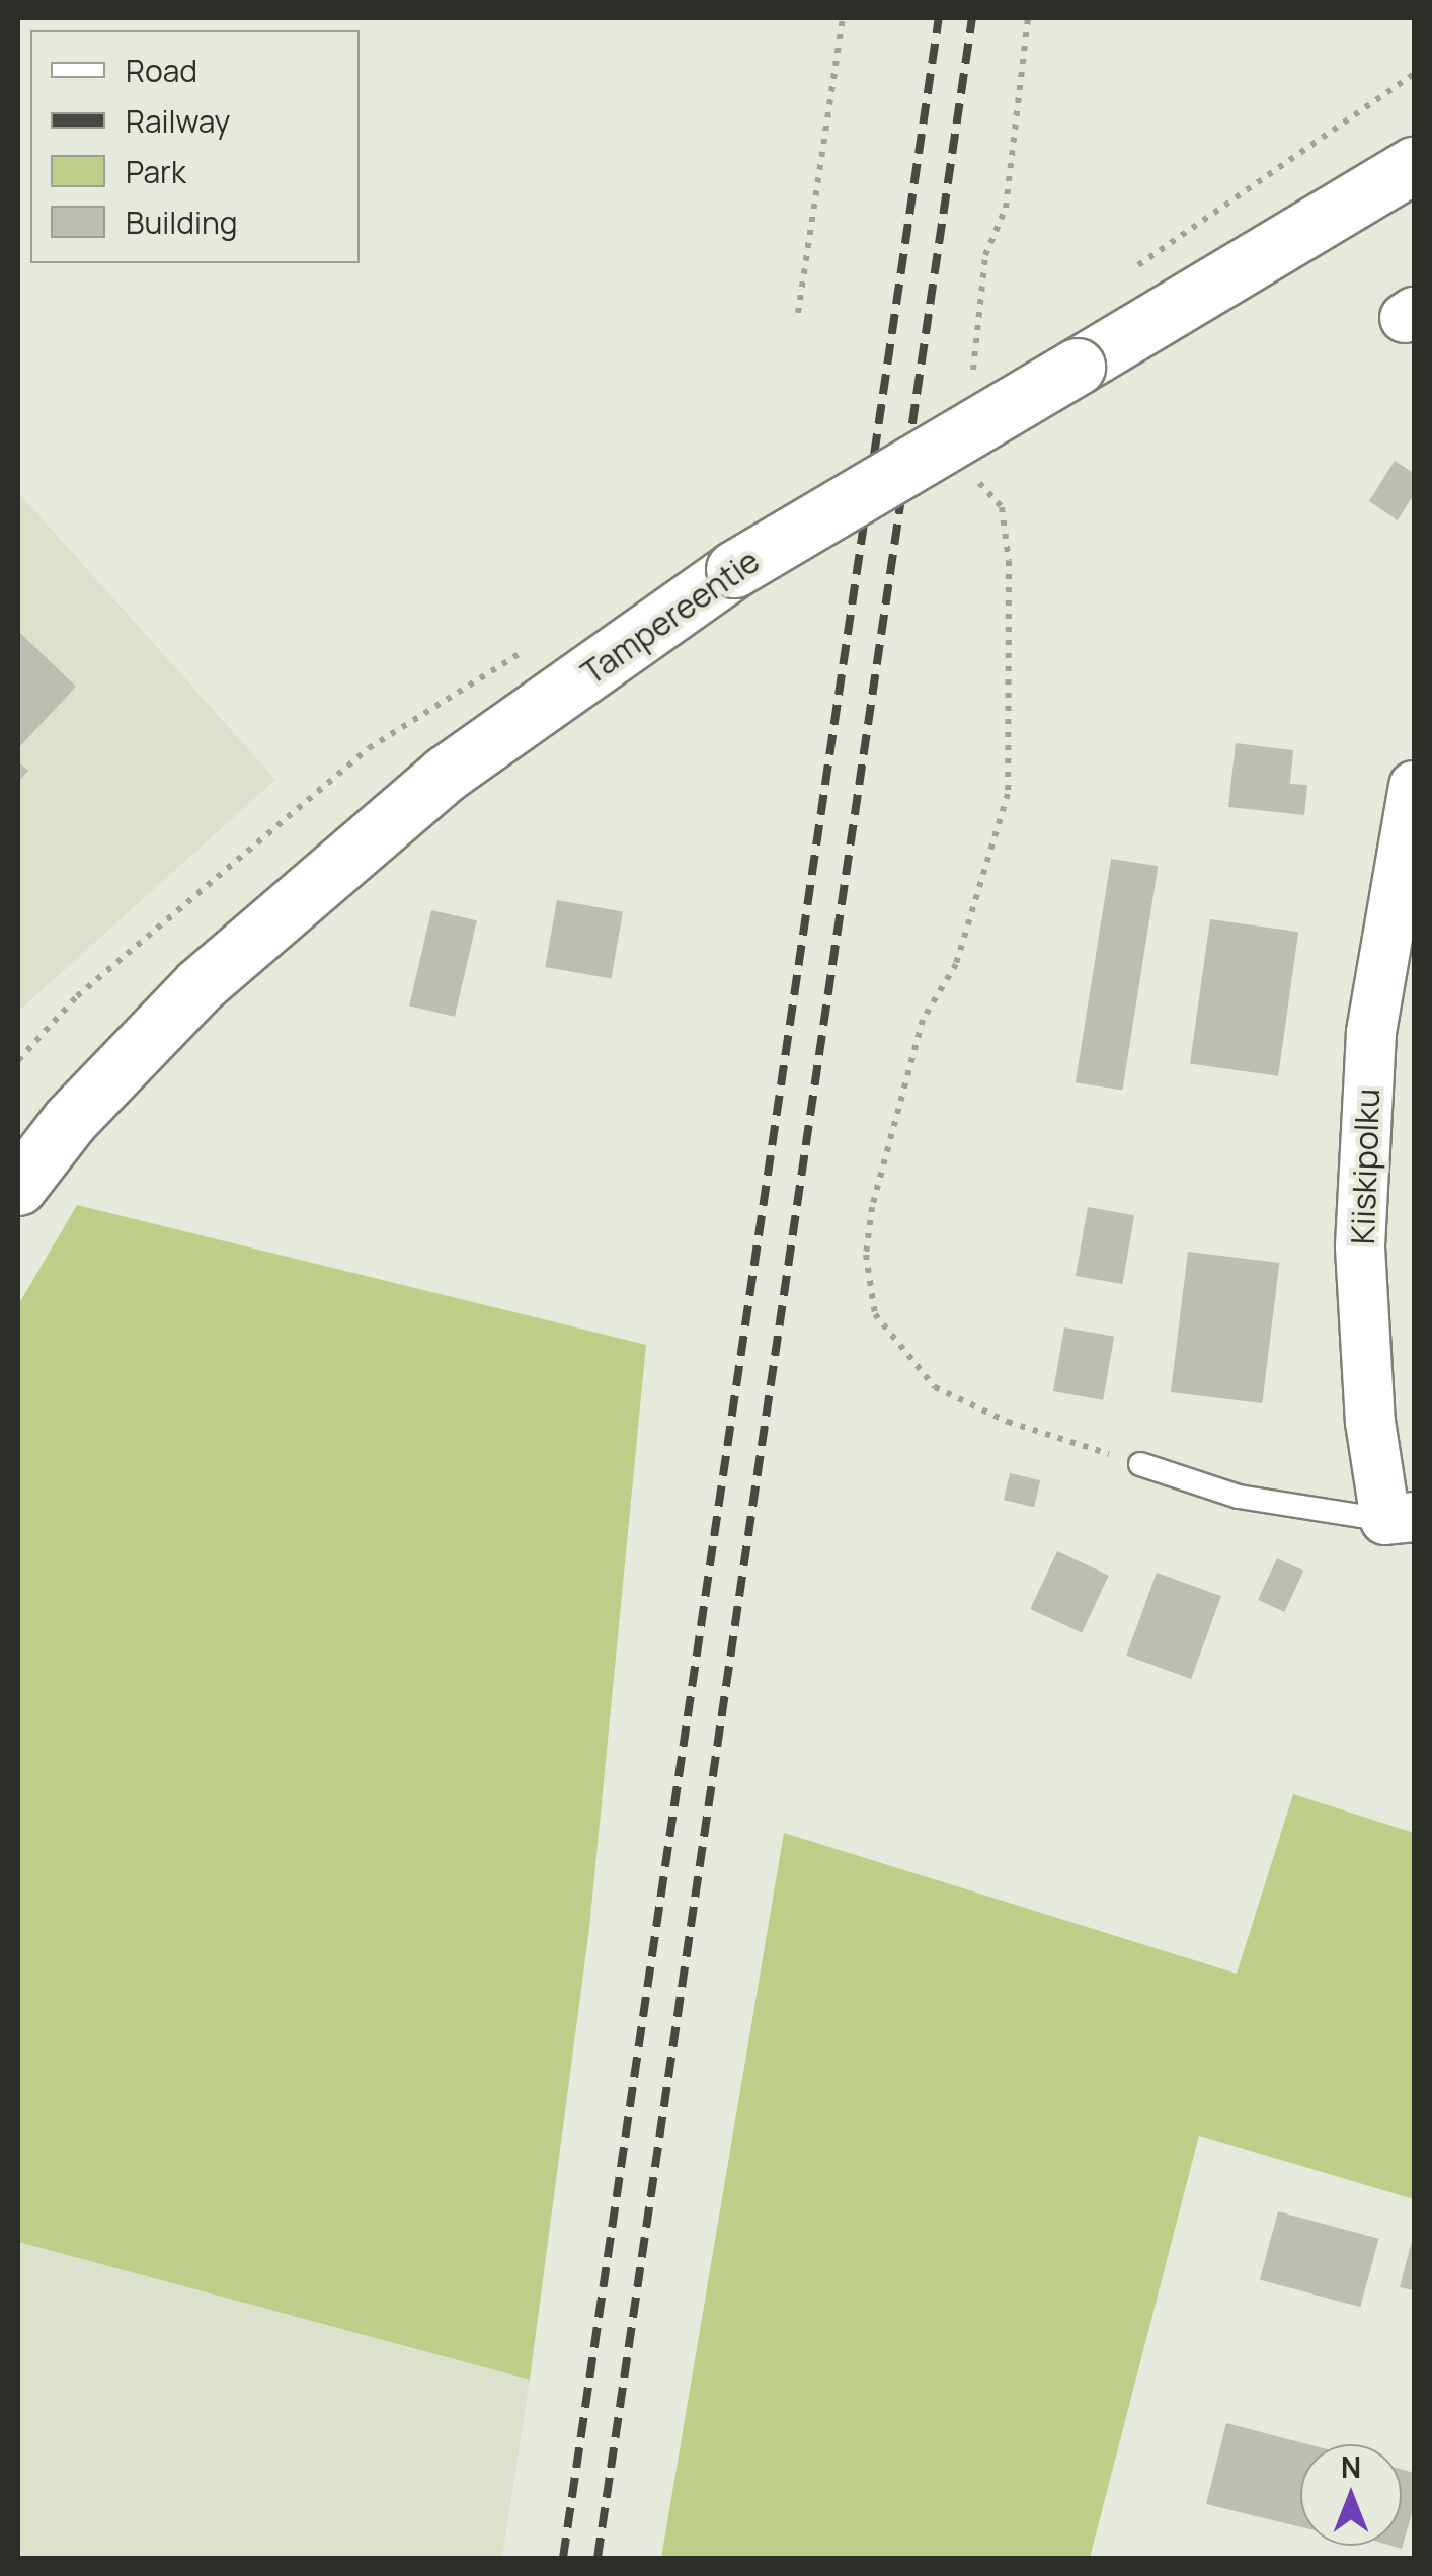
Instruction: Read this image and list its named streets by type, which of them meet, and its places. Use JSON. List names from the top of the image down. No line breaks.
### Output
{"streets":{"main road":["Tampereentie"],"street":["Kiiskipolku"]},"legend":["Road","Railway","Park","Building"],"north":"top"}
